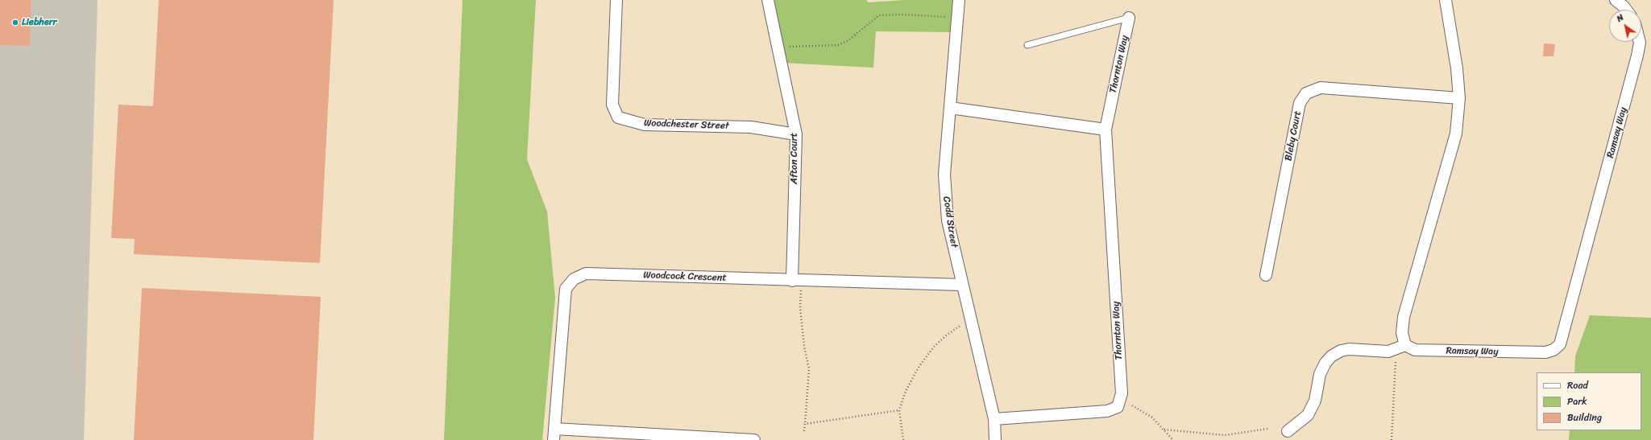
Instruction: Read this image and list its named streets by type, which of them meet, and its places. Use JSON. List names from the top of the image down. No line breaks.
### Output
{"streets":{"street":["Thornton Way","Woodchester Street","Ramsay Way","Bleby Court","Afton Court","Codd Street","Woodcock Crescent"]},"crossings":[["Thornton Way","Codd Street"],["Woodchester Street","Afton Court"],["Afton Court","Woodcock Crescent"],["Codd Street","Woodcock Crescent"]],"places":["Liebherr"],"legend":["Road","Park","Building"],"north":"top left"}
